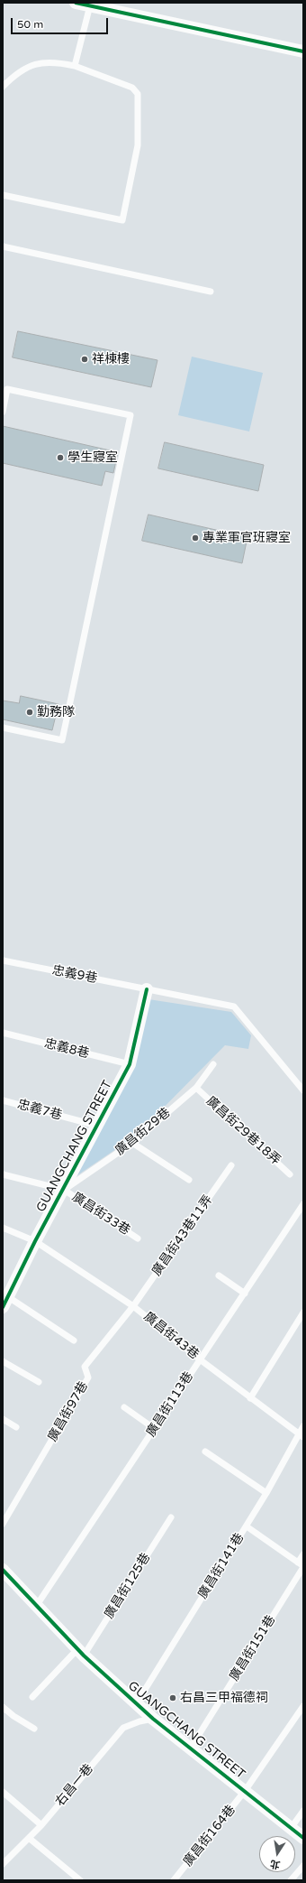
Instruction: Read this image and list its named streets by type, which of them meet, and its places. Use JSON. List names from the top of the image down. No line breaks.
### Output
{"streets":{"street":["GUANGCHANG STREET"],"lane":["忠義9巷","忠義8巷","忠義7巷","廣昌街29巷18弄","廣昌街29巷","廣昌街33巷","廣昌街43巷11弄","廣昌街43巷","廣昌街113巷","廣昌街97巷","廣昌街141巷","廣昌街125巷","廣昌街151巷","右昌一巷","廣昌街164巷"]},"crossings":[["忠義9巷","GUANGCHANG STREET"],["忠義8巷","GUANGCHANG STREET"],["忠義7巷","GUANGCHANG STREET"],["廣昌街29巷18弄","廣昌街29巷"],["廣昌街29巷","GUANGCHANG STREET"],["廣昌街29巷","廣昌街33巷"],["GUANGCHANG STREET","廣昌街33巷"],["GUANGCHANG STREET","廣昌街43巷"],["GUANGCHANG STREET","廣昌街113巷"],["GUANGCHANG STREET","廣昌街141巷"],["GUANGCHANG STREET","廣昌街125巷"],["GUANGCHANG STREET","廣昌街151巷"],["GUANGCHANG STREET","右昌一巷"],["GUANGCHANG STREET","廣昌街164巷"],["廣昌街43巷11弄","廣昌街43巷"],["廣昌街43巷11弄","廣昌街97巷"],["廣昌街43巷","廣昌街113巷"],["廣昌街43巷","廣昌街97巷"],["廣昌街43巷","廣昌街141巷"]],"places":["祥棟樓","學生寢室","專業軍官班寢室","勤務隊","右昌三甲福德祠"],"scale_bar":"50 m","north":"bottom"}
